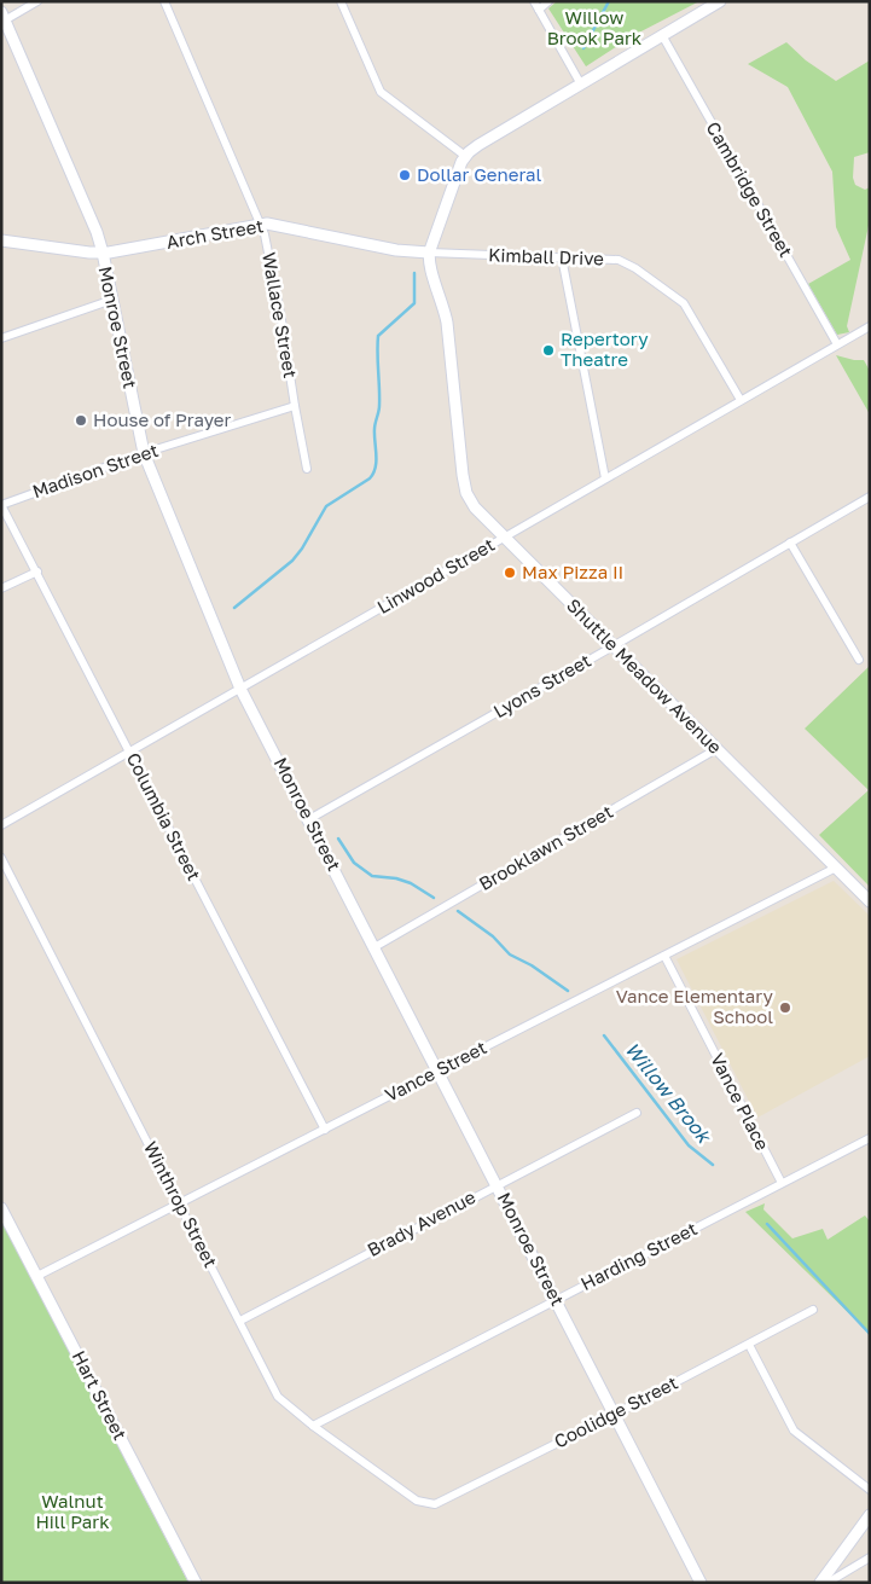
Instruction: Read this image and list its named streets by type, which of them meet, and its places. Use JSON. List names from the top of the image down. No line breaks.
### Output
{"streets":{"street":["Cambridge Street","Arch Street","Kimball Drive","Wallace Street","Monroe Street","Madison Street","Linwood Street","Shuttle Meadow Avenue","Lyons Street","Columbia Street","Brooklawn Street","Vance Street","Vance Place","Winthrop Street","Brady Avenue","Harding Street","Hart Street","Coolidge Street"]},"crossings":[["Cambridge Street","Linwood Street"],["Arch Street","Kimball Drive"],["Arch Street","Wallace Street"],["Arch Street","Monroe Street"],["Arch Street","Shuttle Meadow Avenue"],["Kimball Drive","Linwood Street"],["Kimball Drive","Shuttle Meadow Avenue"],["Wallace Street","Madison Street"],["Monroe Street","Madison Street"],["Monroe Street","Linwood Street"],["Monroe Street","Lyons Street"],["Monroe Street","Brooklawn Street"],["Monroe Street","Vance Street"],["Monroe Street","Brady Avenue"],["Monroe Street","Harding Street"],["Monroe Street","Coolidge Street"],["Madison Street","Columbia Street"],["Linwood Street","Shuttle Meadow Avenue"],["Linwood Street","Columbia Street"],["Shuttle Meadow Avenue","Lyons Street"],["Shuttle Meadow Avenue","Brooklawn Street"],["Shuttle Meadow Avenue","Vance Street"],["Columbia Street","Vance Street"],["Vance Street","Vance Place"],["Vance Street","Winthrop Street"],["Vance Street","Hart Street"],["Vance Place","Harding Street"],["Winthrop Street","Brady Avenue"],["Winthrop Street","Harding Street"],["Winthrop Street","Coolidge Street"]],"water":["Willow Brook"],"parks":["Willow Brook Park","Walnut Hill Park"],"places":["Dollar General","Repertory Theatre","House of Prayer","Max Pizza II","Vance Elementary School"]}
